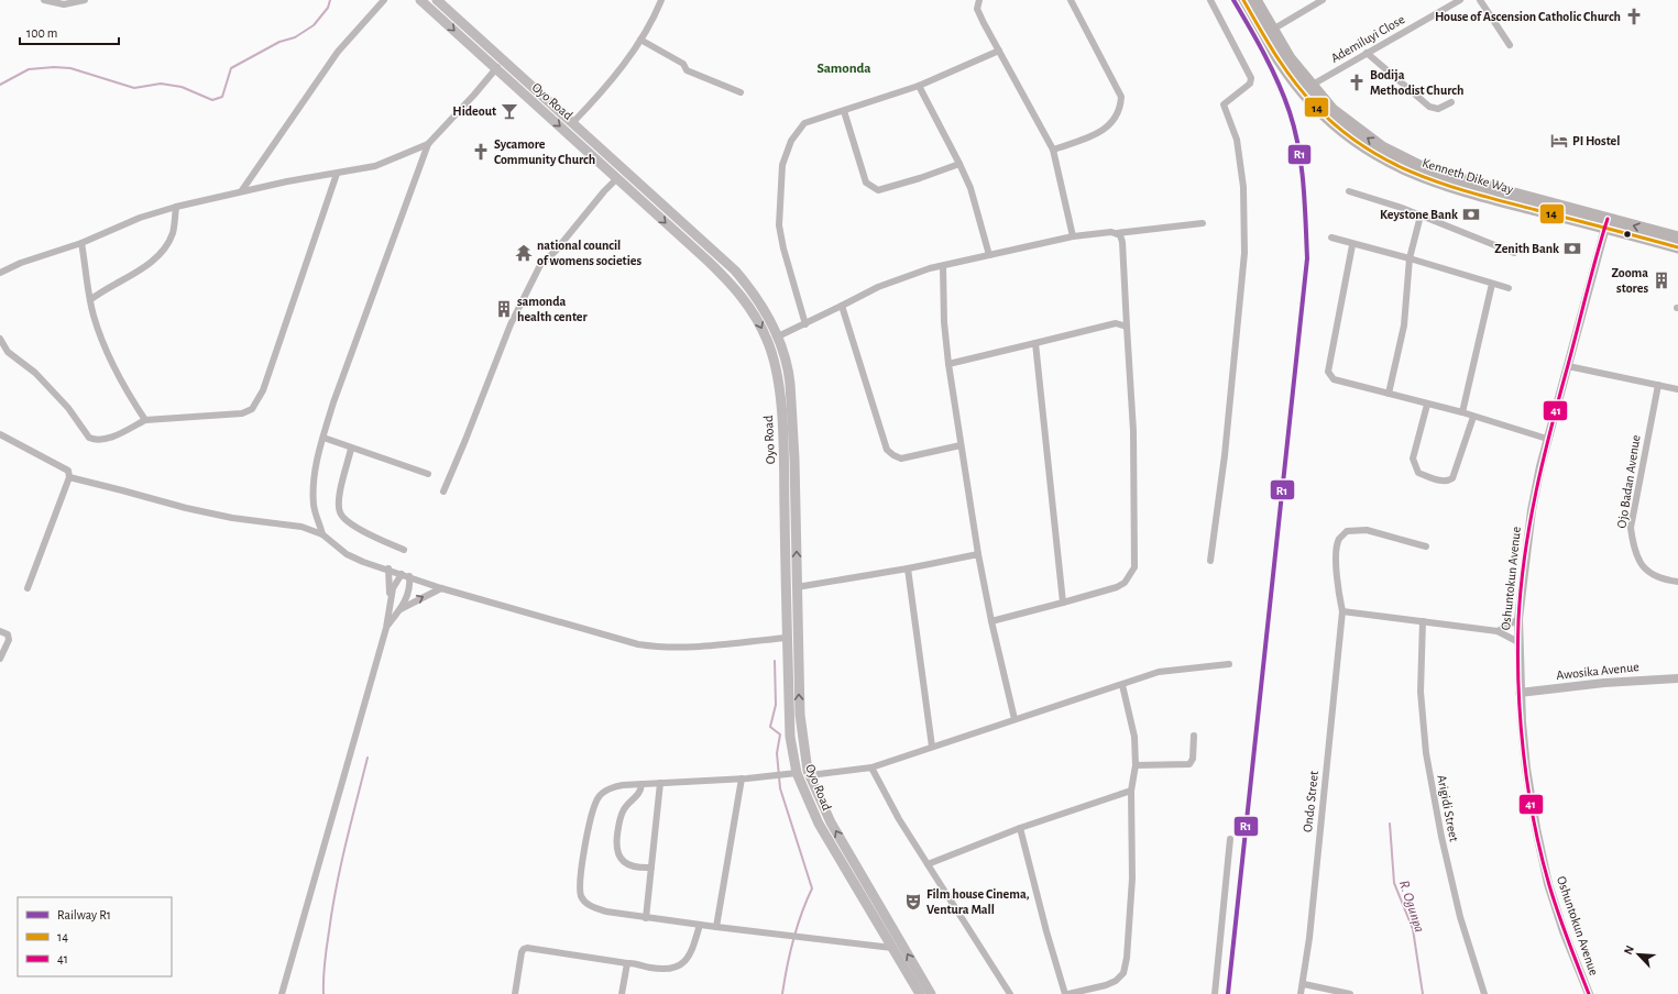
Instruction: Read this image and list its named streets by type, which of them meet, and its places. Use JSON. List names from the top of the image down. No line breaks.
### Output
{"streets":{"highway":["Kenneth Dike Way"],"main road":["Oyo Road","Oshuntokun Avenue","Awosika Avenue"],"street":["Ademiluyi Close","Ojo Badan Avenue","Ondo Street","Arigidi Street"]},"crossings":[["Ademiluyi Close","Kenneth Dike Way"],["Kenneth Dike Way","Oshuntokun Avenue"],["Oshuntokun Avenue","Awosika Avenue"]],"districts":["Samonda"],"water":["R. Ogunpa"],"places":{"church":["House of Ascension Catholic Church","Bodija Methodist Church","Sycamore Community Church"],"bar":["Hideout"],"hotel":["PI Hostel"],"bank":["Keystone Bank","Zenith Bank"],"temple":["national council of womens societies"],"building":["Zooma stores","samonda health center"],"theatre":["Film house Cinema, Ventura Mall"]},"lines":["rail line R1","transit line 14","transit line 41"],"legend":["Railway R1","14","41"],"scale_bar":"100 m","north":"top left"}
